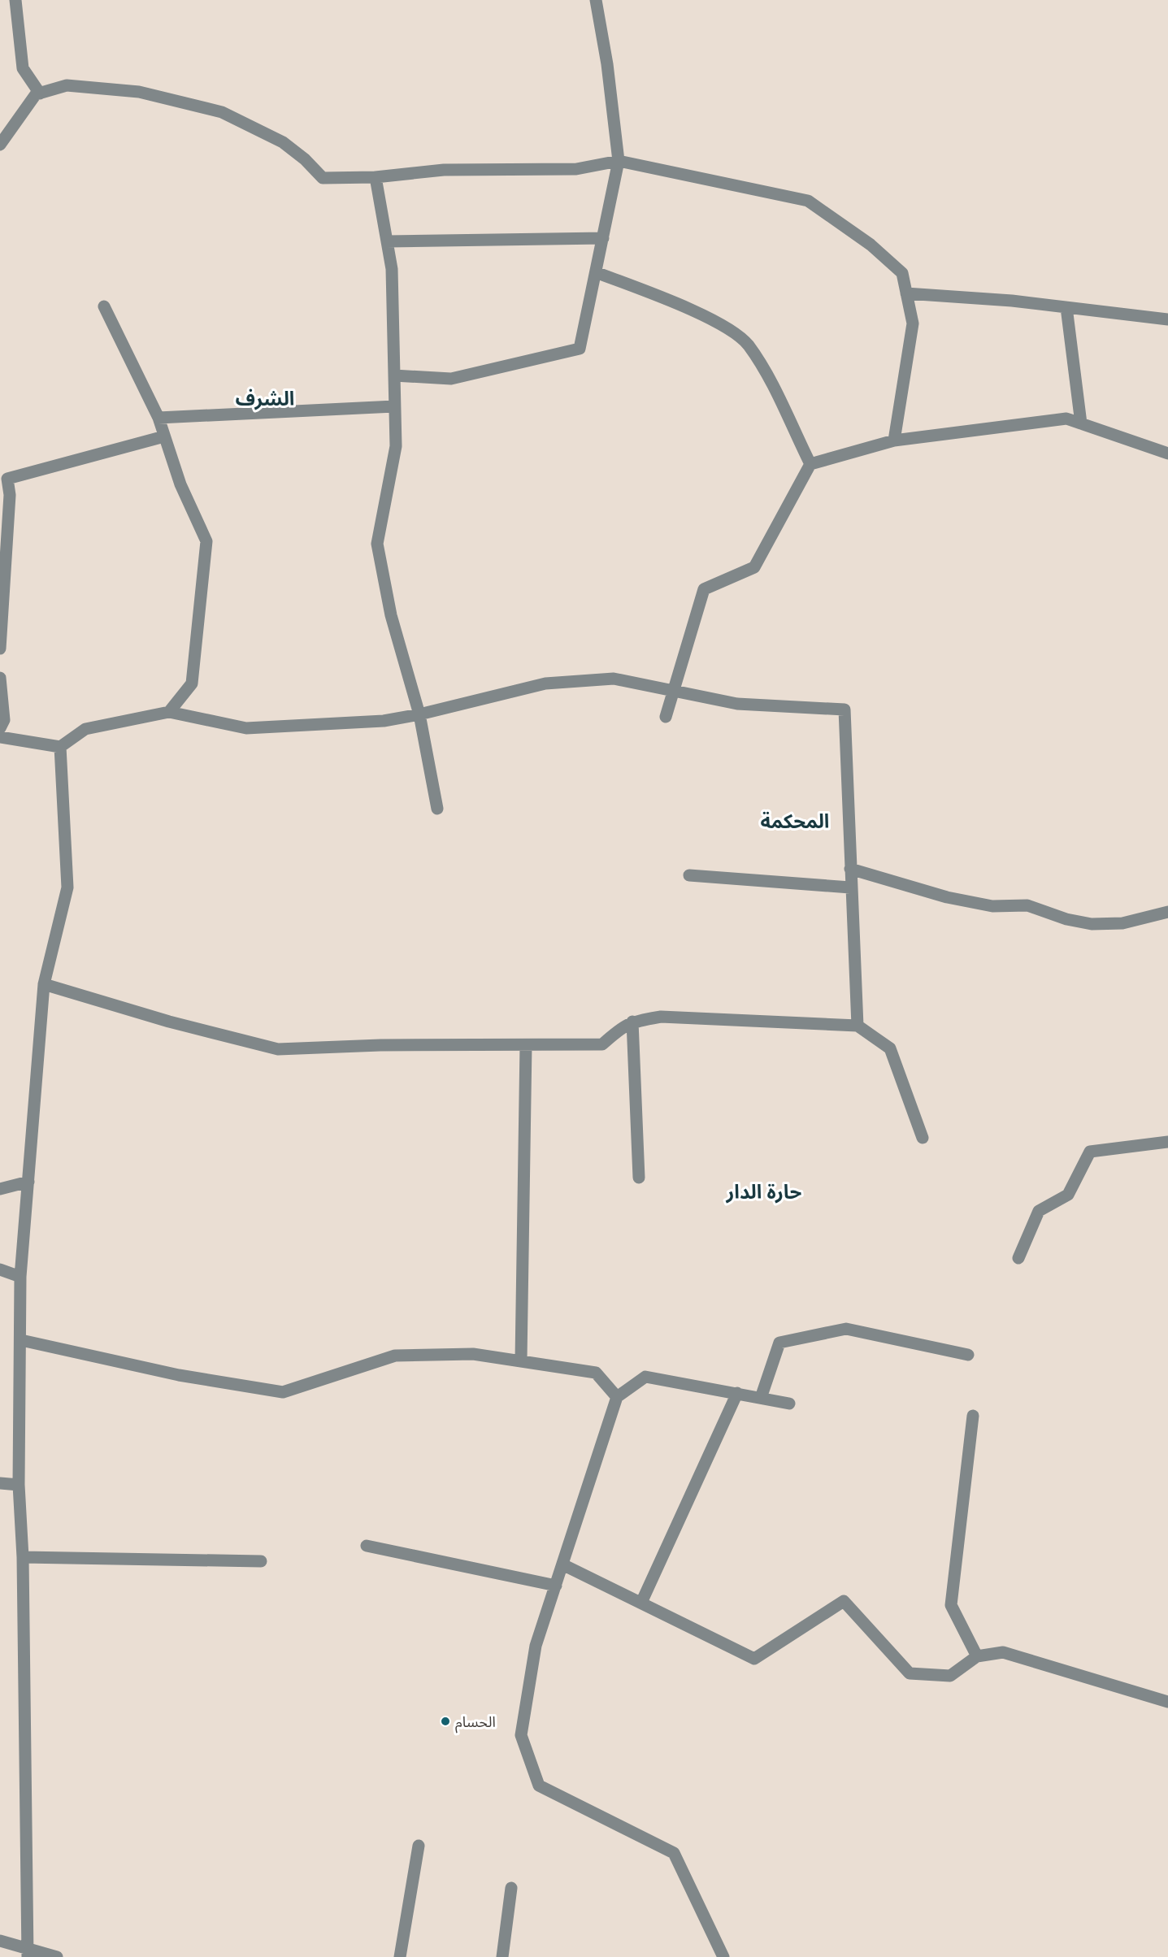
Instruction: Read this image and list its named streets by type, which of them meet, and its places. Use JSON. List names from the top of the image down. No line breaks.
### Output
{"districts":["الشرف","المحكمة","حارة الدار"],"places":["الحسام"]}
